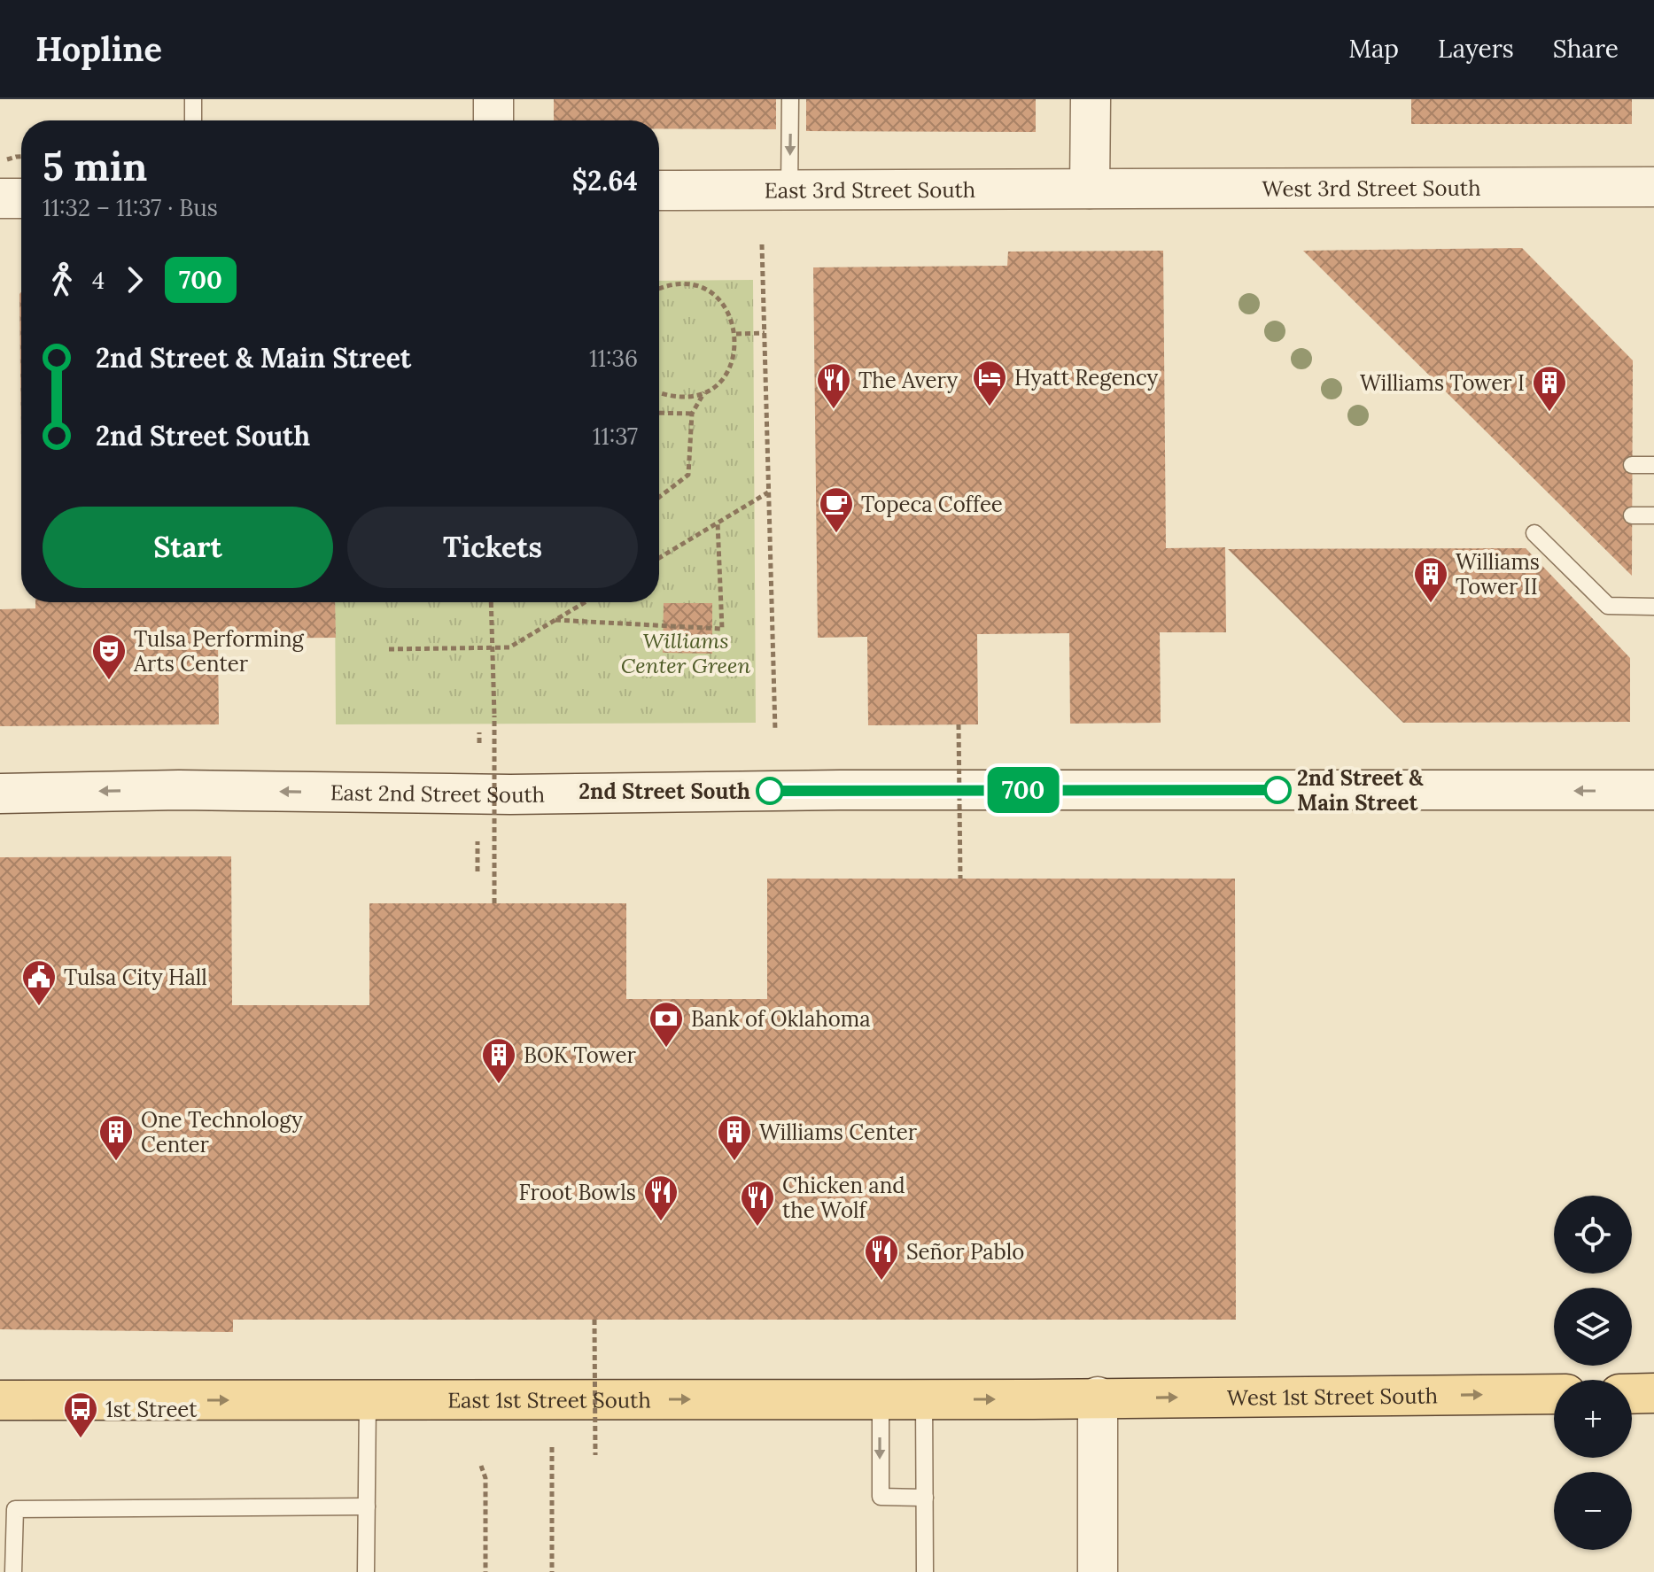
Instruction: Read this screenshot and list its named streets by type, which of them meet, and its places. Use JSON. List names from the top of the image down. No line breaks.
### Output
{"streets":{"main road":["West 3rd Street South","East 3rd Street South","East 2nd Street South","West 1st Street South","East 1st Street South"]},"crossings":[["West 3rd Street South","East 3rd Street South"],["West 1st Street South","East 1st Street South"]],"one_way":["East 2nd Street South","West 1st Street South","East 1st Street South"],"parks":["Williams Center Green"],"places":{"hotel":["Hyatt Regency"],"restaurant":["The Avery","Froot Bowls","Chicken and the Wolf","Señor Pablo"],"building":["Williams Tower I","Williams Tower II","BOK Tower","One Technology Center","Williams Center"],"cafe":["Topeca Coffee"],"theatre":["Tulsa Performing Arts Center"],"other":["2nd Street & Main Street","2nd Street South"],"public building":["Tulsa City Hall"],"bank":["Bank of Oklahoma"],"bus stop":["1st Street"]},"lines":["bus line 700"],"page":{"header":"Hopline","nav":["Map","Layers","Share"],"on_map":"700","heading":["5 min","11:32 – 11:37 · Bus","$2.64"],"legs":["4","700"],"list":[{"name":"2nd Street & Main Street","value":"11:36"},{"name":"2nd Street South","value":"11:37"}],"buttons":["Start","Tickets"],"map_buttons":["+","−"]}}
